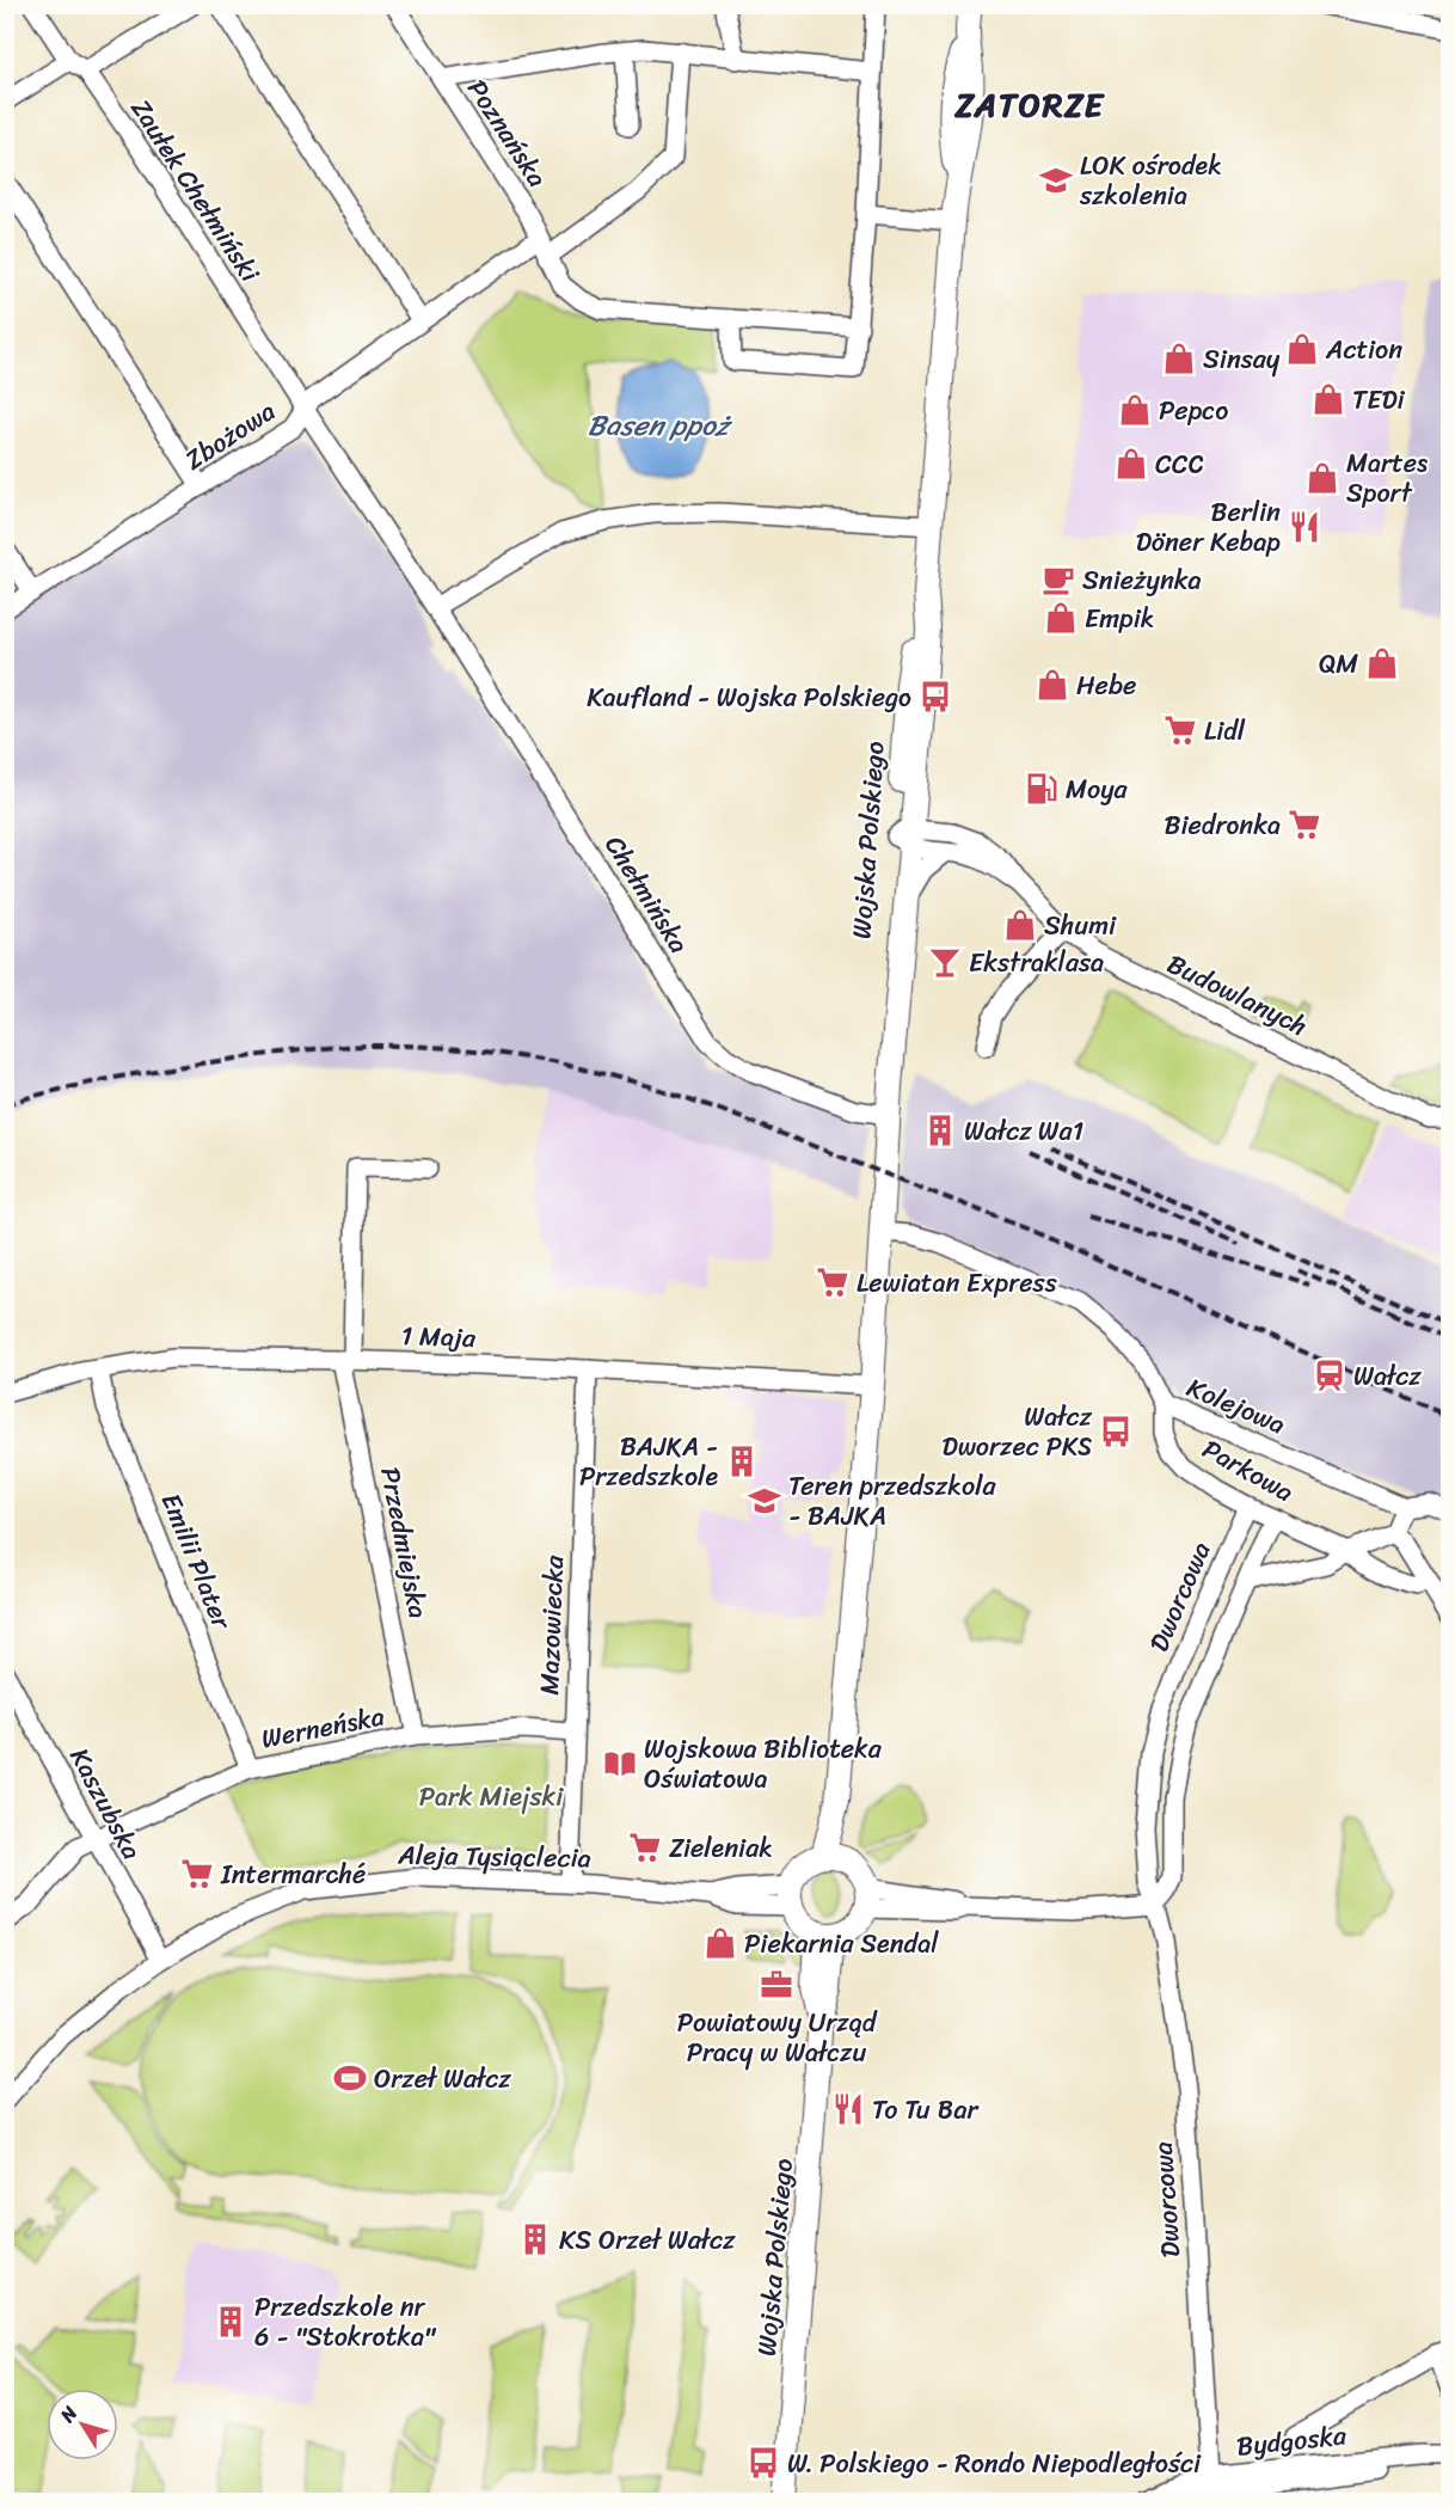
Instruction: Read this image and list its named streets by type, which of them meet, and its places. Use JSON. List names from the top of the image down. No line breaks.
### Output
{"streets":{"main road":["Wojska Polskiego"],"street":["Poznańska","Zaułek Chełmiński","Zbożowa","Chełmińska","Budowlanych","1 Maja","Kolejowa","Parkowa","Przedmiejska","Emilii Plater","Dworcowa","Mazowiecka","Werneńska","Kaszubska","Aleja Tysiąclecia","Bydgoska"]},"crossings":[["Poznańska","Zbożowa"],["Zaułek Chełmiński","Zbożowa"],["Zaułek Chełmiński","Chełmińska"],["Zbożowa","Chełmińska"],["Wojska Polskiego","Chełmińska"],["Wojska Polskiego","Budowlanych"],["Wojska Polskiego","1 Maja"],["Wojska Polskiego","Kolejowa"],["Wojska Polskiego","Aleja Tysiąclecia"],["1 Maja","Przedmiejska"],["1 Maja","Emilii Plater"],["1 Maja","Mazowiecka"],["Kolejowa","Parkowa"],["Parkowa","Dworcowa"],["Przedmiejska","Werneńska"],["Emilii Plater","Werneńska"],["Dworcowa","Bydgoska"],["Mazowiecka","Werneńska"],["Mazowiecka","Aleja Tysiąclecia"],["Werneńska","Kaszubska"],["Kaszubska","Aleja Tysiąclecia"]],"districts":["ZATORZE"],"water":["Basen ppoż"],"parks":["Park Miejski"],"places":{"school or university":["LOK ośrodek szkolenia","Teren przedszkola - BAJKA"],"shop":["Action","Sinsay","TEDi","Pepco","CCC","Martes Sport","Empik","QM","Hebe","Shumi","Piekarnia Sendal"],"restaurant":["Berlin Döner Kebap","To Tu Bar"],"cafe":["Snieżynka"],"bus stop":["Kaufland - Wojska Polskiego","Wałcz Dworzec PKS","W. Polskiego - Rondo Niepodległości"],"supermarket":["Lidl","Biedronka","Lewiatan Express","Zieleniak","Intermarché"],"fuel station":["Moya"],"bar":["Ekstraklasa"],"building":["Wałcz Wa1","BAJKA - Przedszkole","KS Orzeł Wałcz","Przedszkole nr 6 - \"Stokrotka\""],"station":["Wałcz"],"library":["Wojskowa Biblioteka Oświatowa"],"office":["Powiatowy Urząd Pracy w Wałczu"],"sports":["Orzeł Wałcz"]},"north":"top left"}
